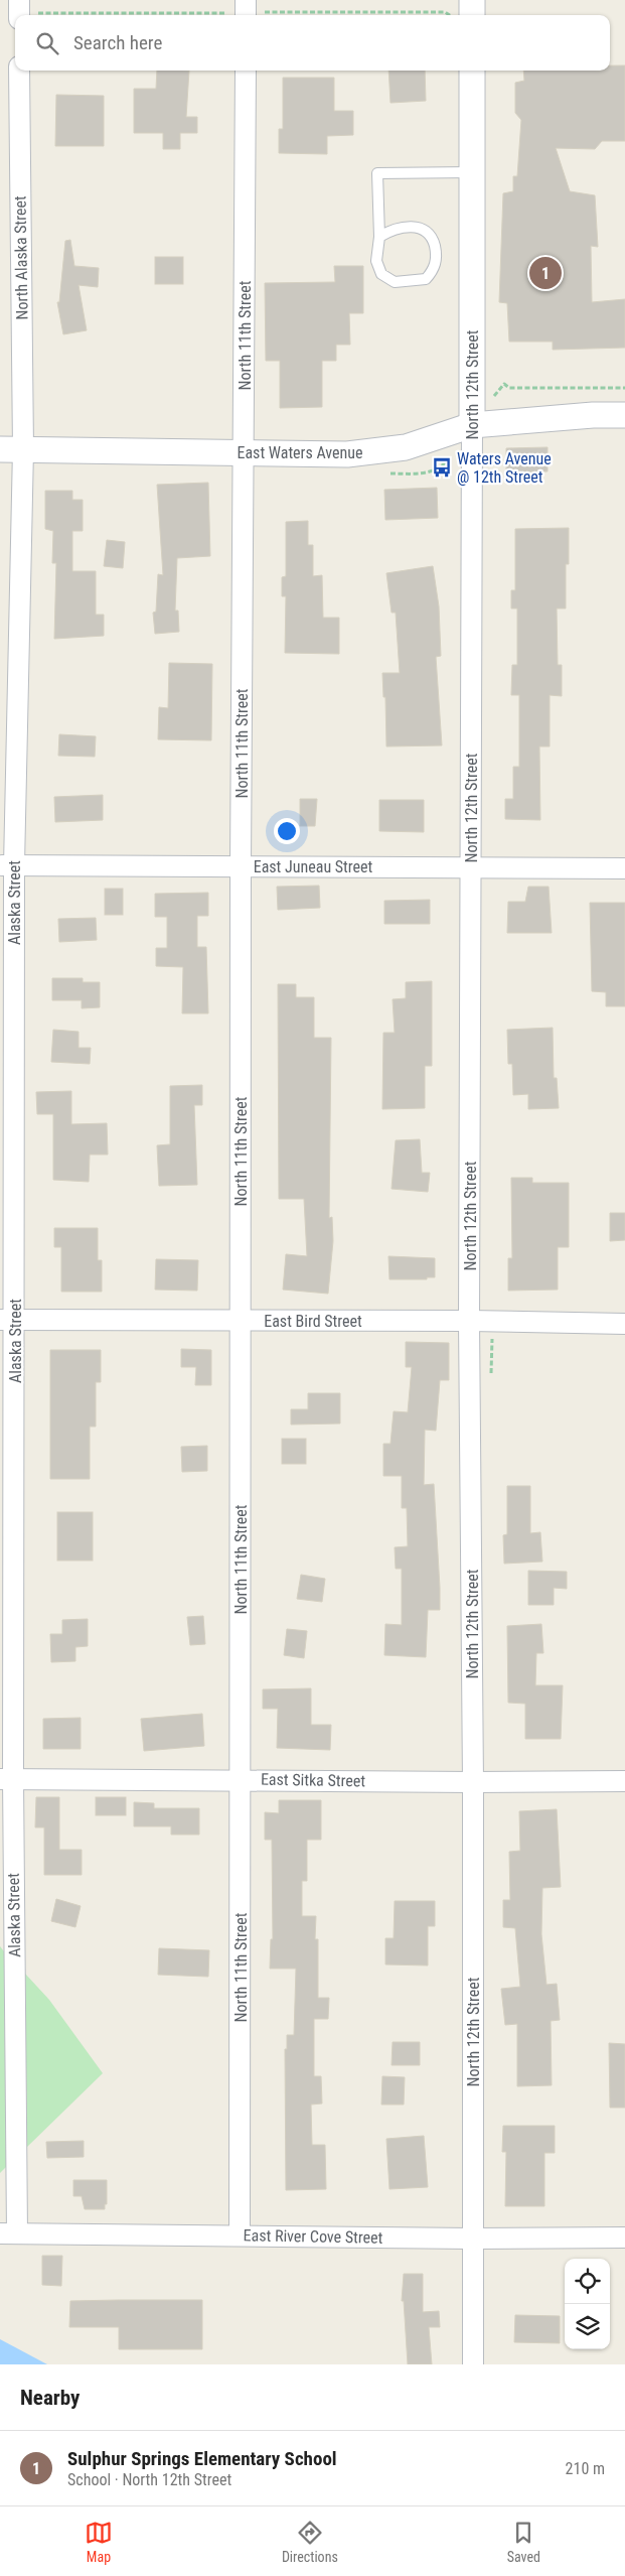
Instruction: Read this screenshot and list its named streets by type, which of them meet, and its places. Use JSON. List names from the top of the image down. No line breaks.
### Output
{"streets":{"street":["North Alaska Street","North 11th Street","North 12th Street","East Waters Avenue","East Juneau Street","Alaska Street","East Bird Street","East Sitka Street","East River Cove Street"]},"crossings":[["North Alaska Street","East Waters Avenue"],["North Alaska Street","Alaska Street"],["North 11th Street","East Waters Avenue"],["North 11th Street","East Juneau Street"],["North 11th Street","East Bird Street"],["North 11th Street","East Sitka Street"],["North 11th Street","East River Cove Street"],["North 12th Street","East Waters Avenue"],["North 12th Street","East Juneau Street"],["North 12th Street","East Bird Street"],["North 12th Street","East Sitka Street"],["North 12th Street","East River Cove Street"],["East Waters Avenue","Alaska Street"],["East Juneau Street","Alaska Street"],["Alaska Street","East Bird Street"],["Alaska Street","East Sitka Street"],["Alaska Street","East River Cove Street"]],"places":{"bus stop":["Waters Avenue @ 12th Street"]},"page":{"search":"Search here","pins":"1","heading":"Nearby","list":[{"mark":"1","name":"Sulphur Springs Elementary School","note":"School · North 12th Street","value":"210 m"}],"nav":["Map","Directions","Saved"]}}
